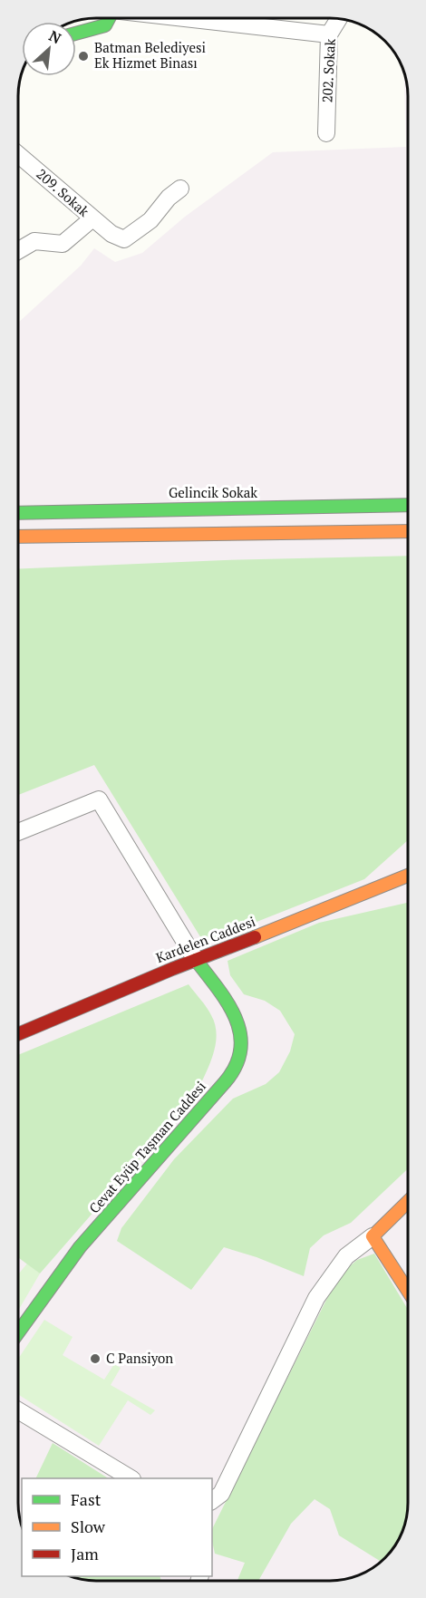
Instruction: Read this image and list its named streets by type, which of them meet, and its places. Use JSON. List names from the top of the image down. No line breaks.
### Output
{"streets":{"street":["202. Sokak","209. Sokak","Gelincik Sokak","Kardelen Caddesi","Cevat Eyüp Taşman Caddesi"]},"crossings":[["Kardelen Caddesi","Cevat Eyüp Taşman Caddesi"]],"places":["Batman Belediyesi Ek Hizmet Binası","C Pansiyon"],"legend":["Fast","Slow","Jam"],"north":"top right"}
